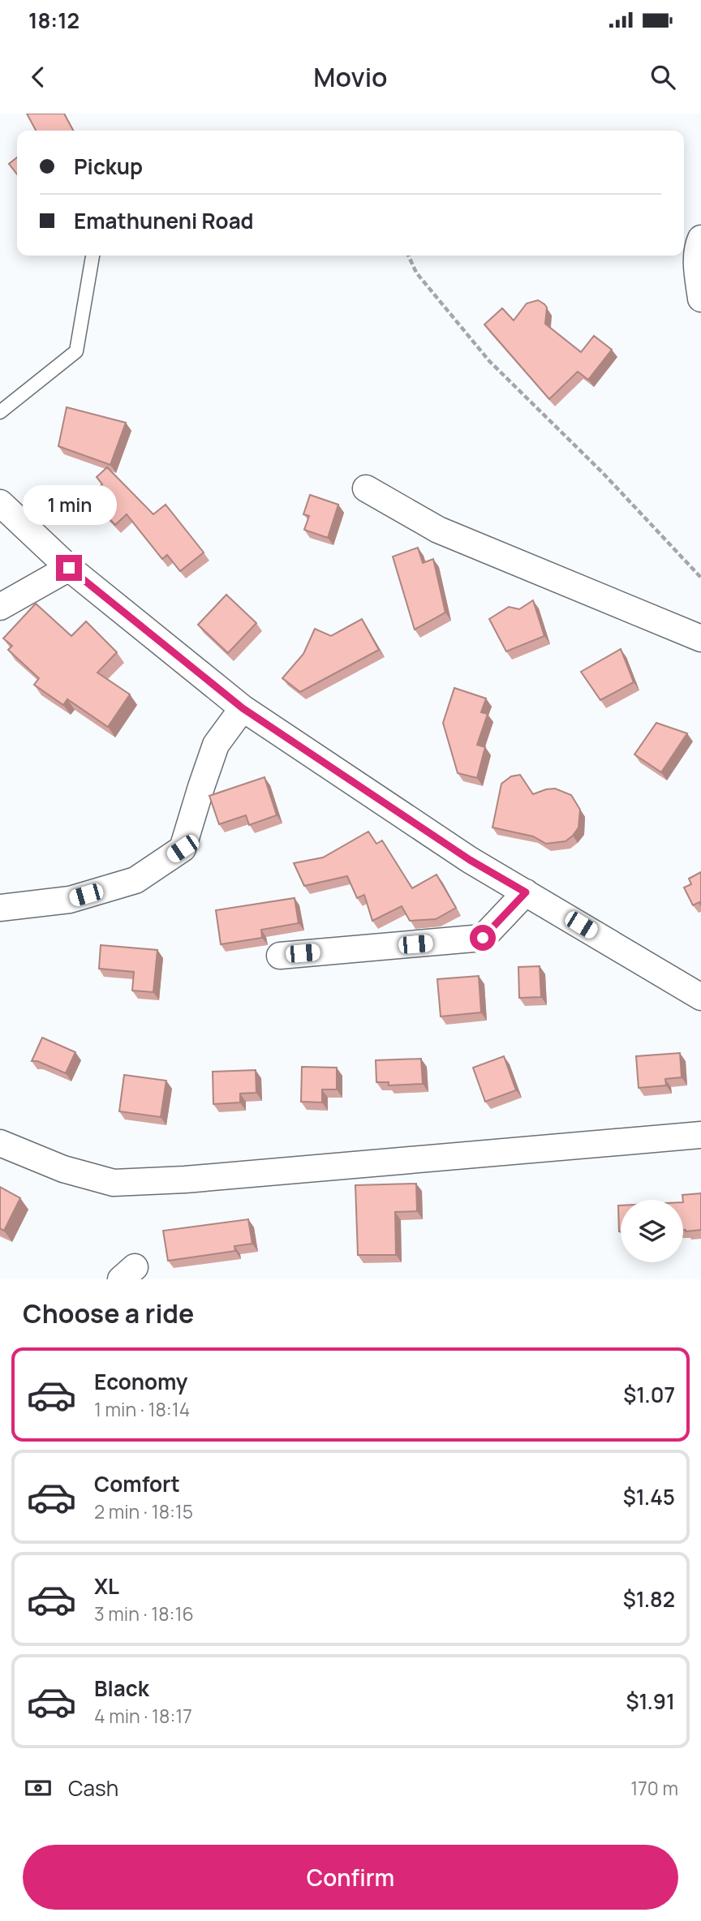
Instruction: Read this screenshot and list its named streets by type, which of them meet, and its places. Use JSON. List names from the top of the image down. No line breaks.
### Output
{"page":{"status":"18:12","header":"Movio","banner":["Pickup","Emathuneni Road"],"bubble":"1 min","heading":"Choose a ride","list":[{"name":"Economy","note":"1 min · 18:14","value":"$1.07"},{"name":"Comfort","note":"2 min · 18:15","value":"$1.45"},{"name":"XL","note":"3 min · 18:16","value":"$1.82"},{"name":"Black","note":"4 min · 18:17","value":"$1.91"}],"pay":["Cash","170 m"],"buttons":"Confirm"}}
